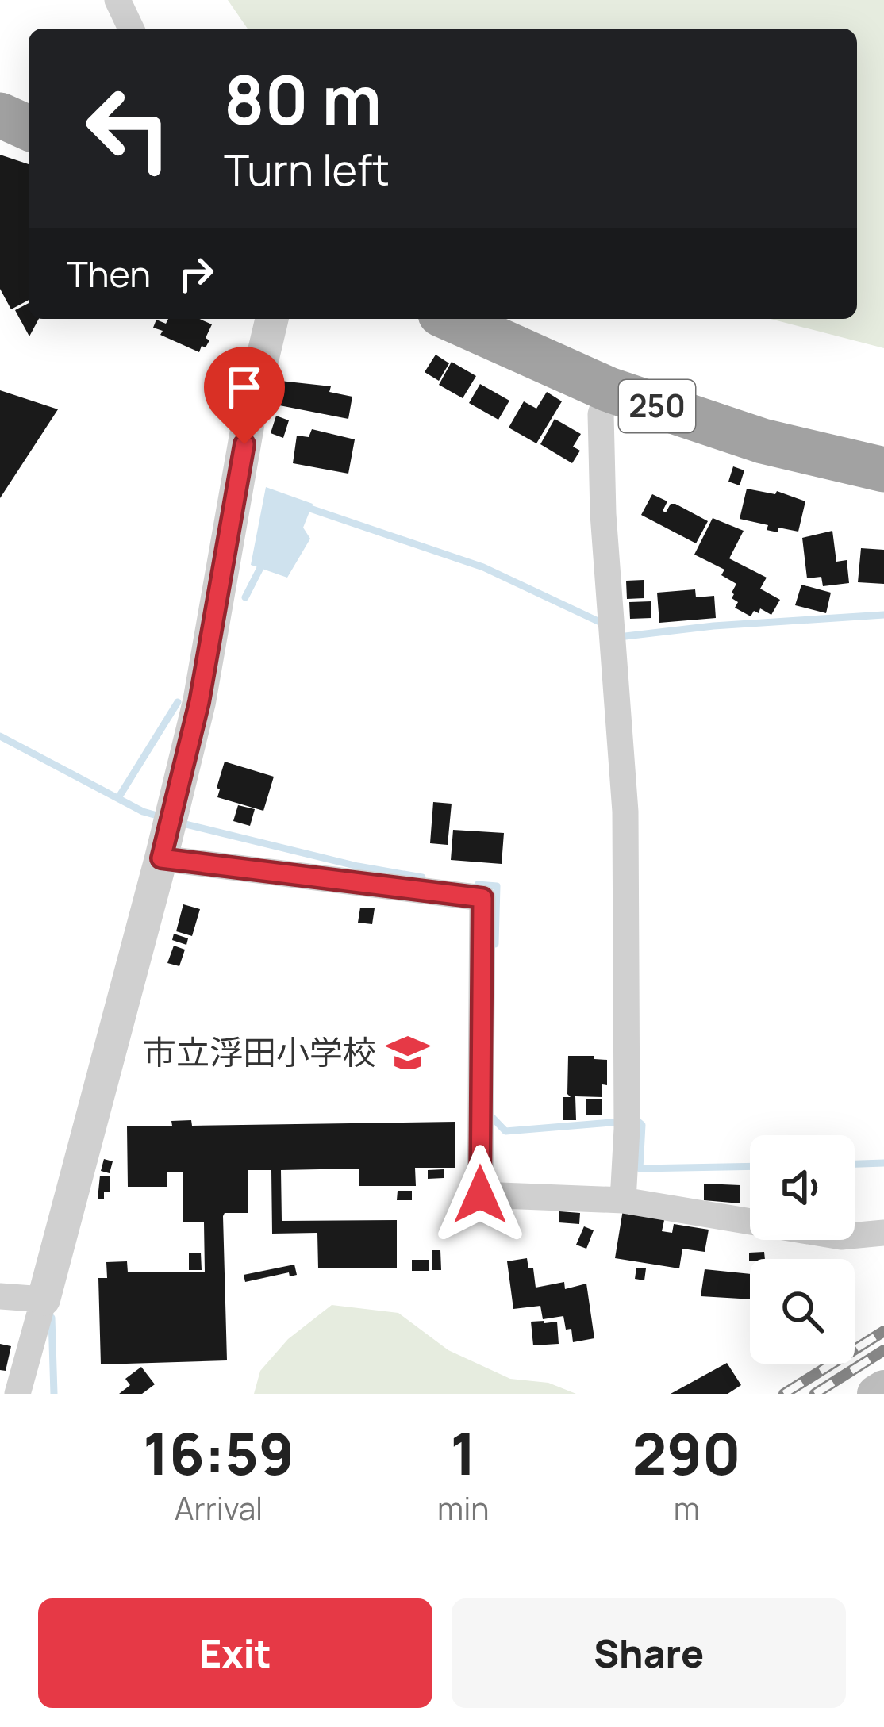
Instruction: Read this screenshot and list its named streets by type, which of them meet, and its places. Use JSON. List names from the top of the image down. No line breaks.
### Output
{"streets":{"highway":["250"]},"places":{"school or university":["市立浮田小学校"]},"page":{"turn":["80 m","Turn left"],"then":"Then","eta":["16:59","Arrival","1","min","290","m"],"buttons":["Exit","Share"]}}
